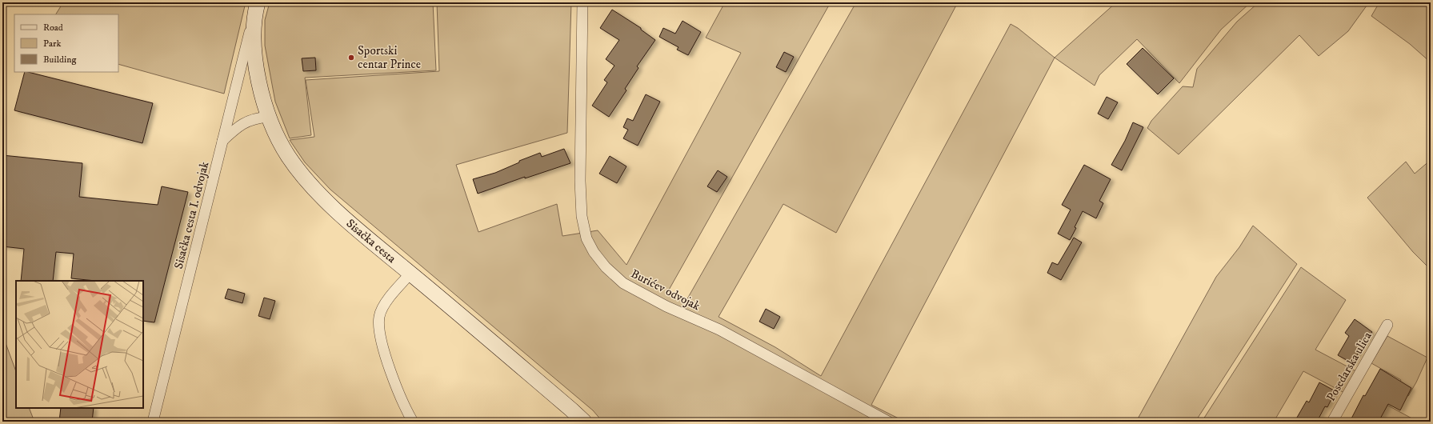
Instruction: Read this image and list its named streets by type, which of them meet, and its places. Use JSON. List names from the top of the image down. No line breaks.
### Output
{"streets":{"main road":["Sisačka cesta"],"street":["Sisačka cesta I. odvojak","Burićev odvojak","Posedarska ulica"]},"crossings":[["Sisačka cesta I. odvojak","Sisačka cesta"]],"places":["Sportski centar Prince"],"legend":["Road","Park","Building"]}
